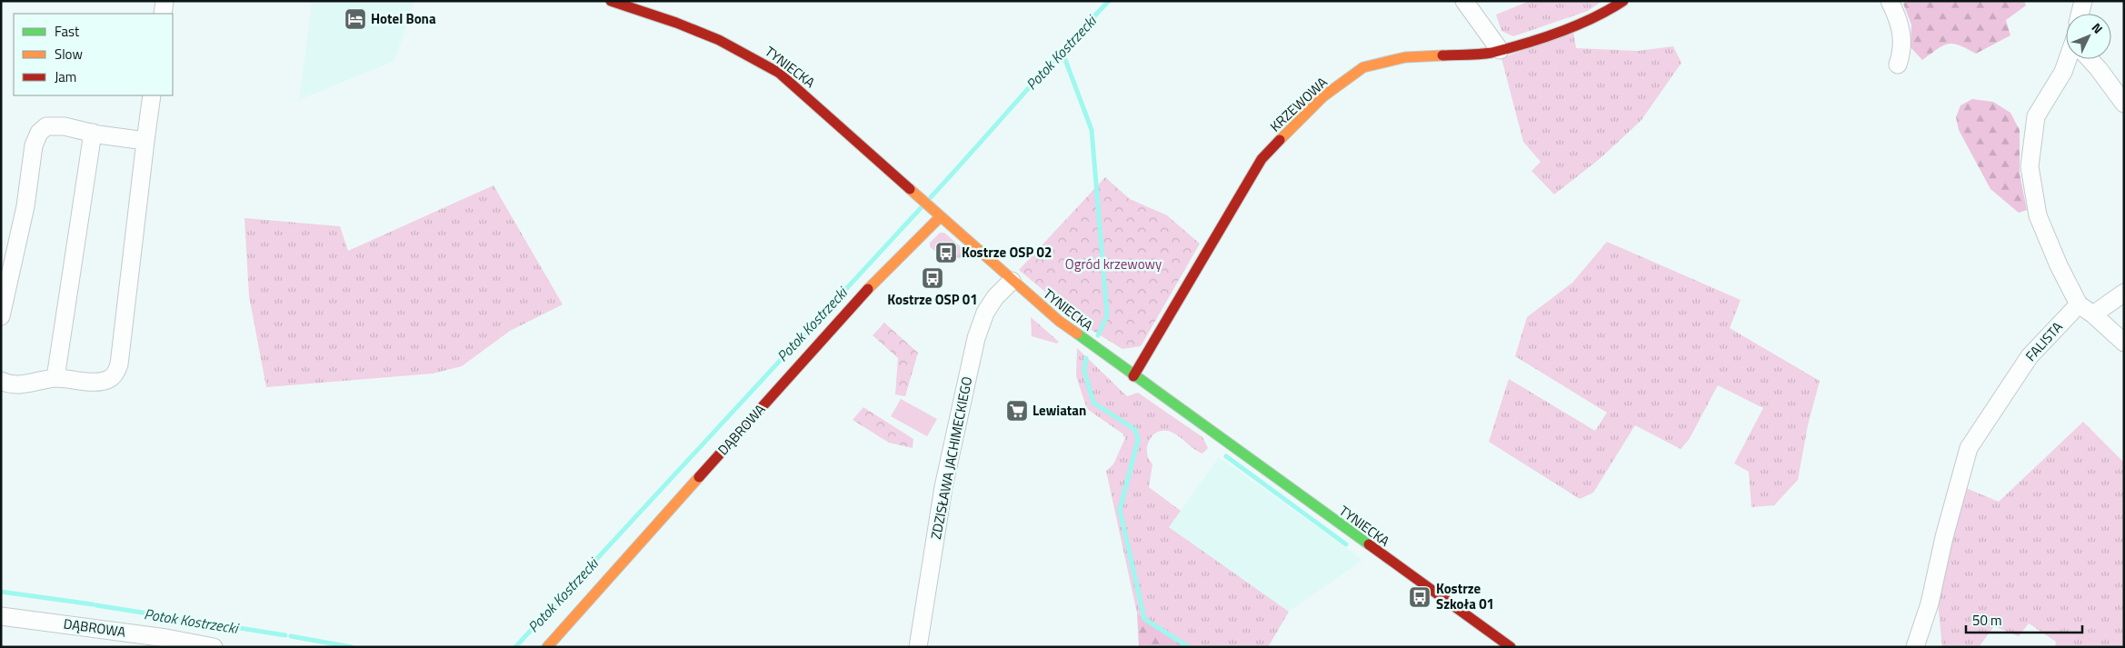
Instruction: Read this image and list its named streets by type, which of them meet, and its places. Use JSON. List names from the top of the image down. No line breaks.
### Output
{"streets":{"street":["TYNIECKA","KRZEWOWA","FALISTA","DĄBROWA","ZDZISŁAWA JACHIMECKIEGO"]},"crossings":[["TYNIECKA","KRZEWOWA"],["TYNIECKA","DĄBROWA"],["TYNIECKA","ZDZISŁAWA JACHIMECKIEGO"]],"water":["Potok Kostrzecki"],"parks":["Ogród krzewowy"],"places":{"hotel":["Hotel Bona"],"bus stop":["Kostrze OSP 02","Kostrze OSP 01","Kostrze Szkoła 01"],"supermarket":["Lewiatan"]},"legend":["Fast","Slow","Jam"],"scale_bar":"50 m","north":"top right"}
